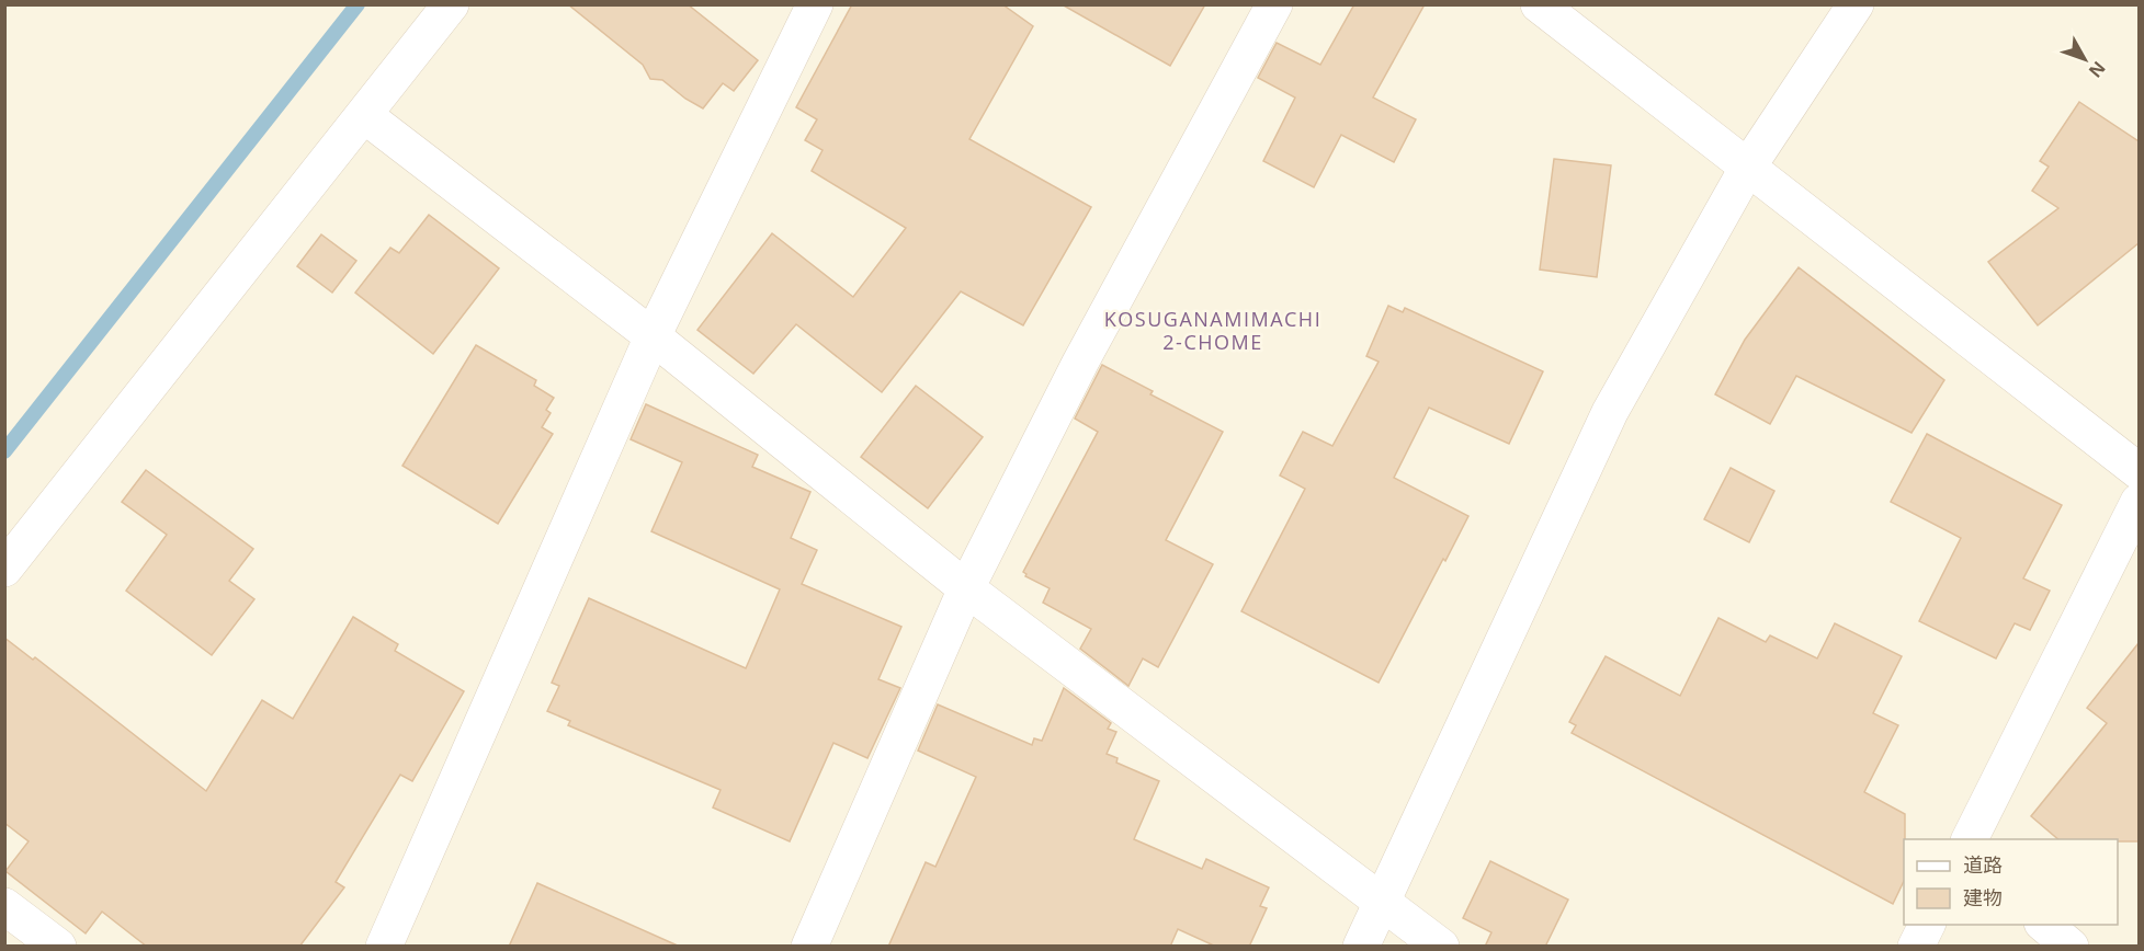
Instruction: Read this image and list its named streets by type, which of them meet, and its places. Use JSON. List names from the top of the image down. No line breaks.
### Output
{"districts":["KOSUGANAMIMACHI 2-CHOME"],"legend":["道路","建物"],"north":"bottom right"}
